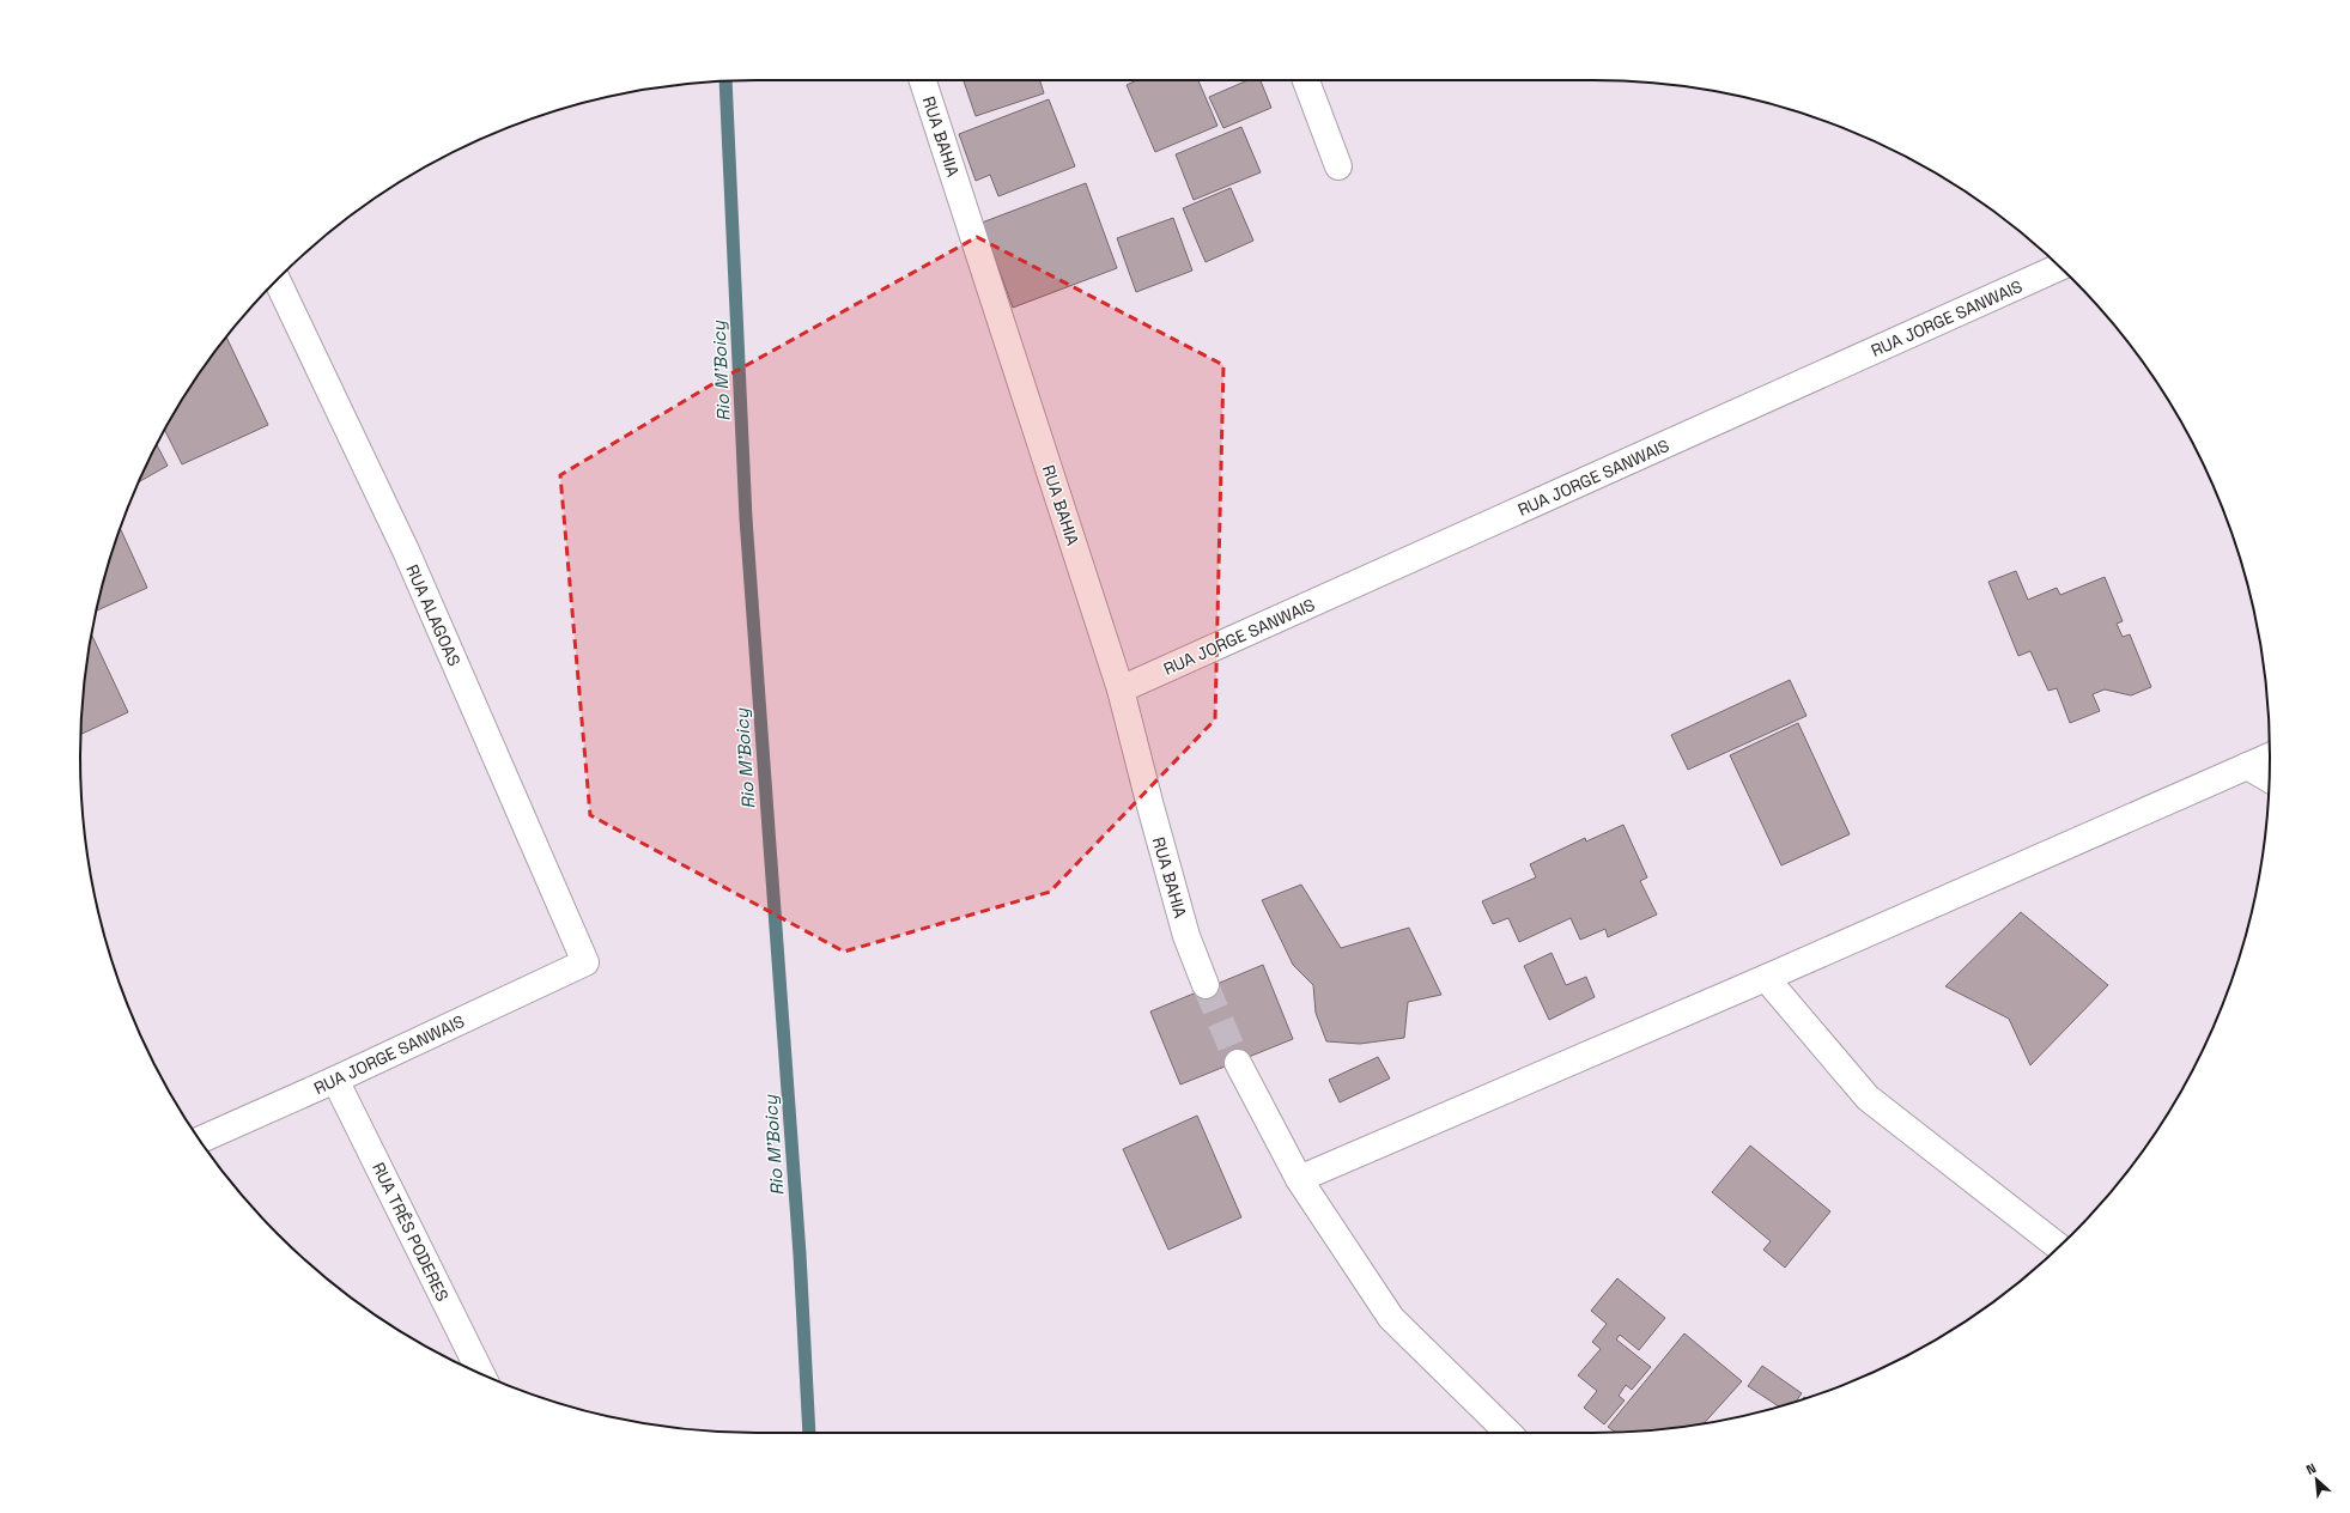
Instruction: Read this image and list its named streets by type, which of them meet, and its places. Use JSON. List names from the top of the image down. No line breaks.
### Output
{"streets":{"street":["RUA BAHIA","RUA JORGE SANWAIS","RUA ALAGOAS","RUA TRÊS PODERES"]},"crossings":[["RUA BAHIA","RUA JORGE SANWAIS"],["RUA JORGE SANWAIS","RUA ALAGOAS"],["RUA JORGE SANWAIS","RUA TRÊS PODERES"]],"water":["Rio M'Boicy"],"north":"top left"}
